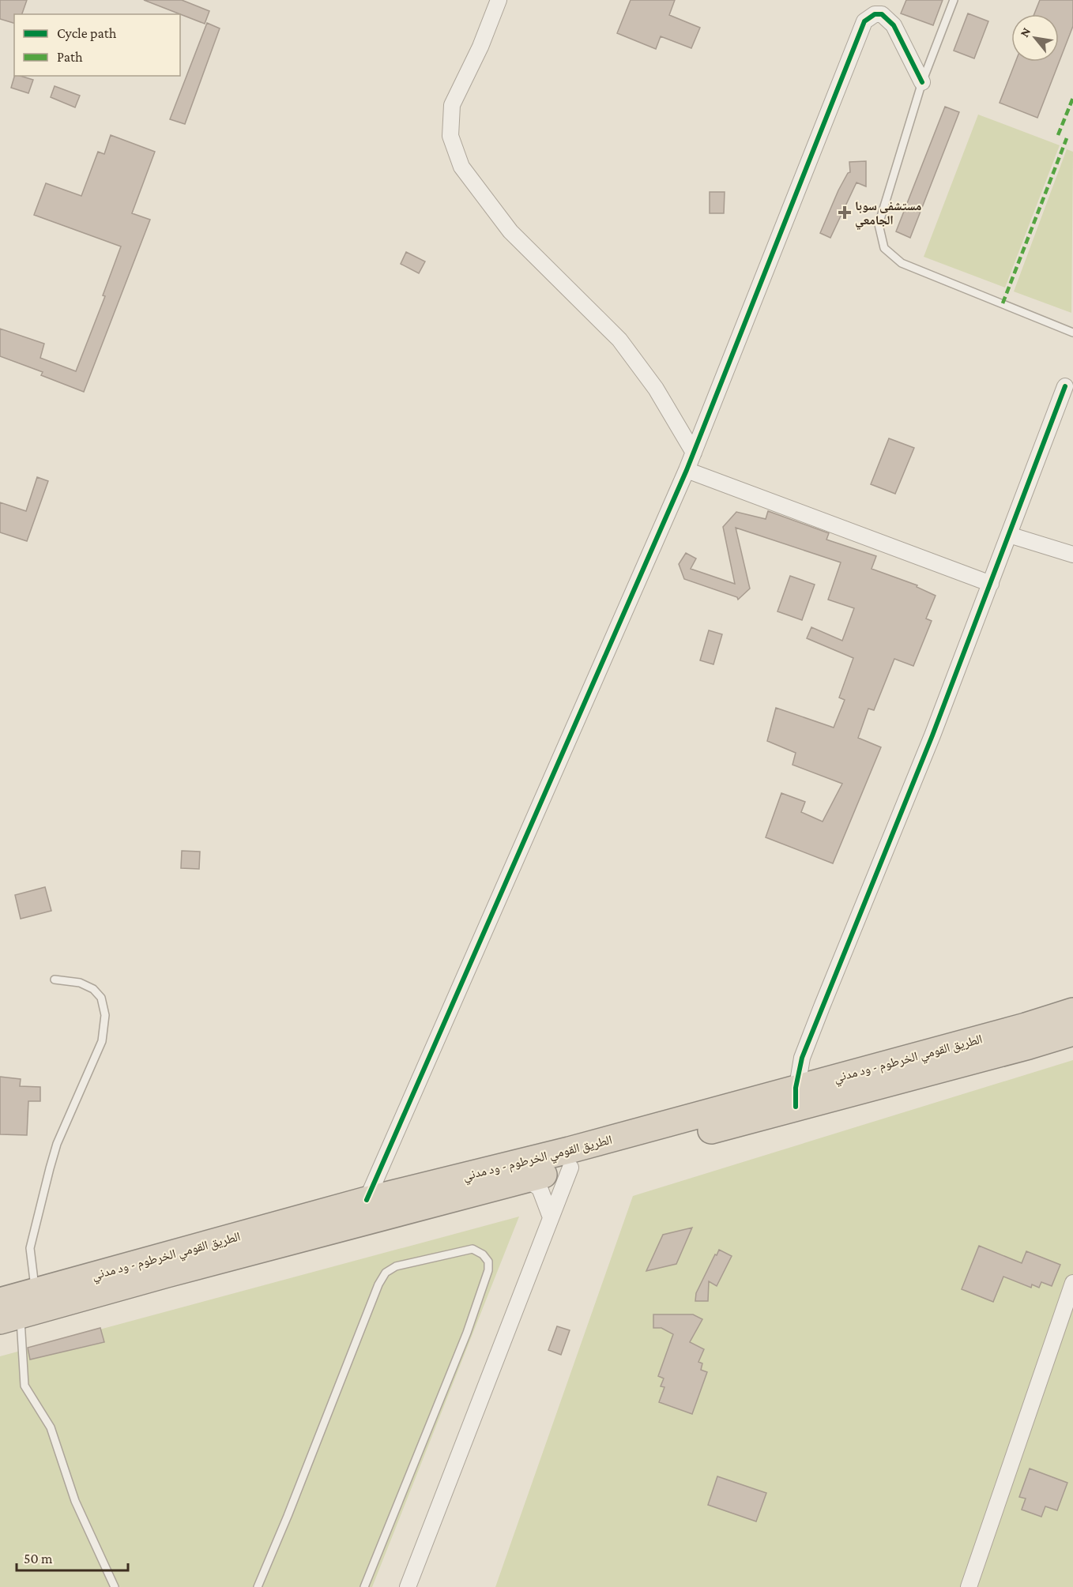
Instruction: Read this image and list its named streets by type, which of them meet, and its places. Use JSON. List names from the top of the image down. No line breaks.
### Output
{"streets":{"highway":["الطريق القومي الخرطوم - ود مدني"]},"places":{"health":["مستشفى سوبا الجامعي"]},"legend":["Cycle path","Path"],"scale_bar":"50 m","north":"top left"}
